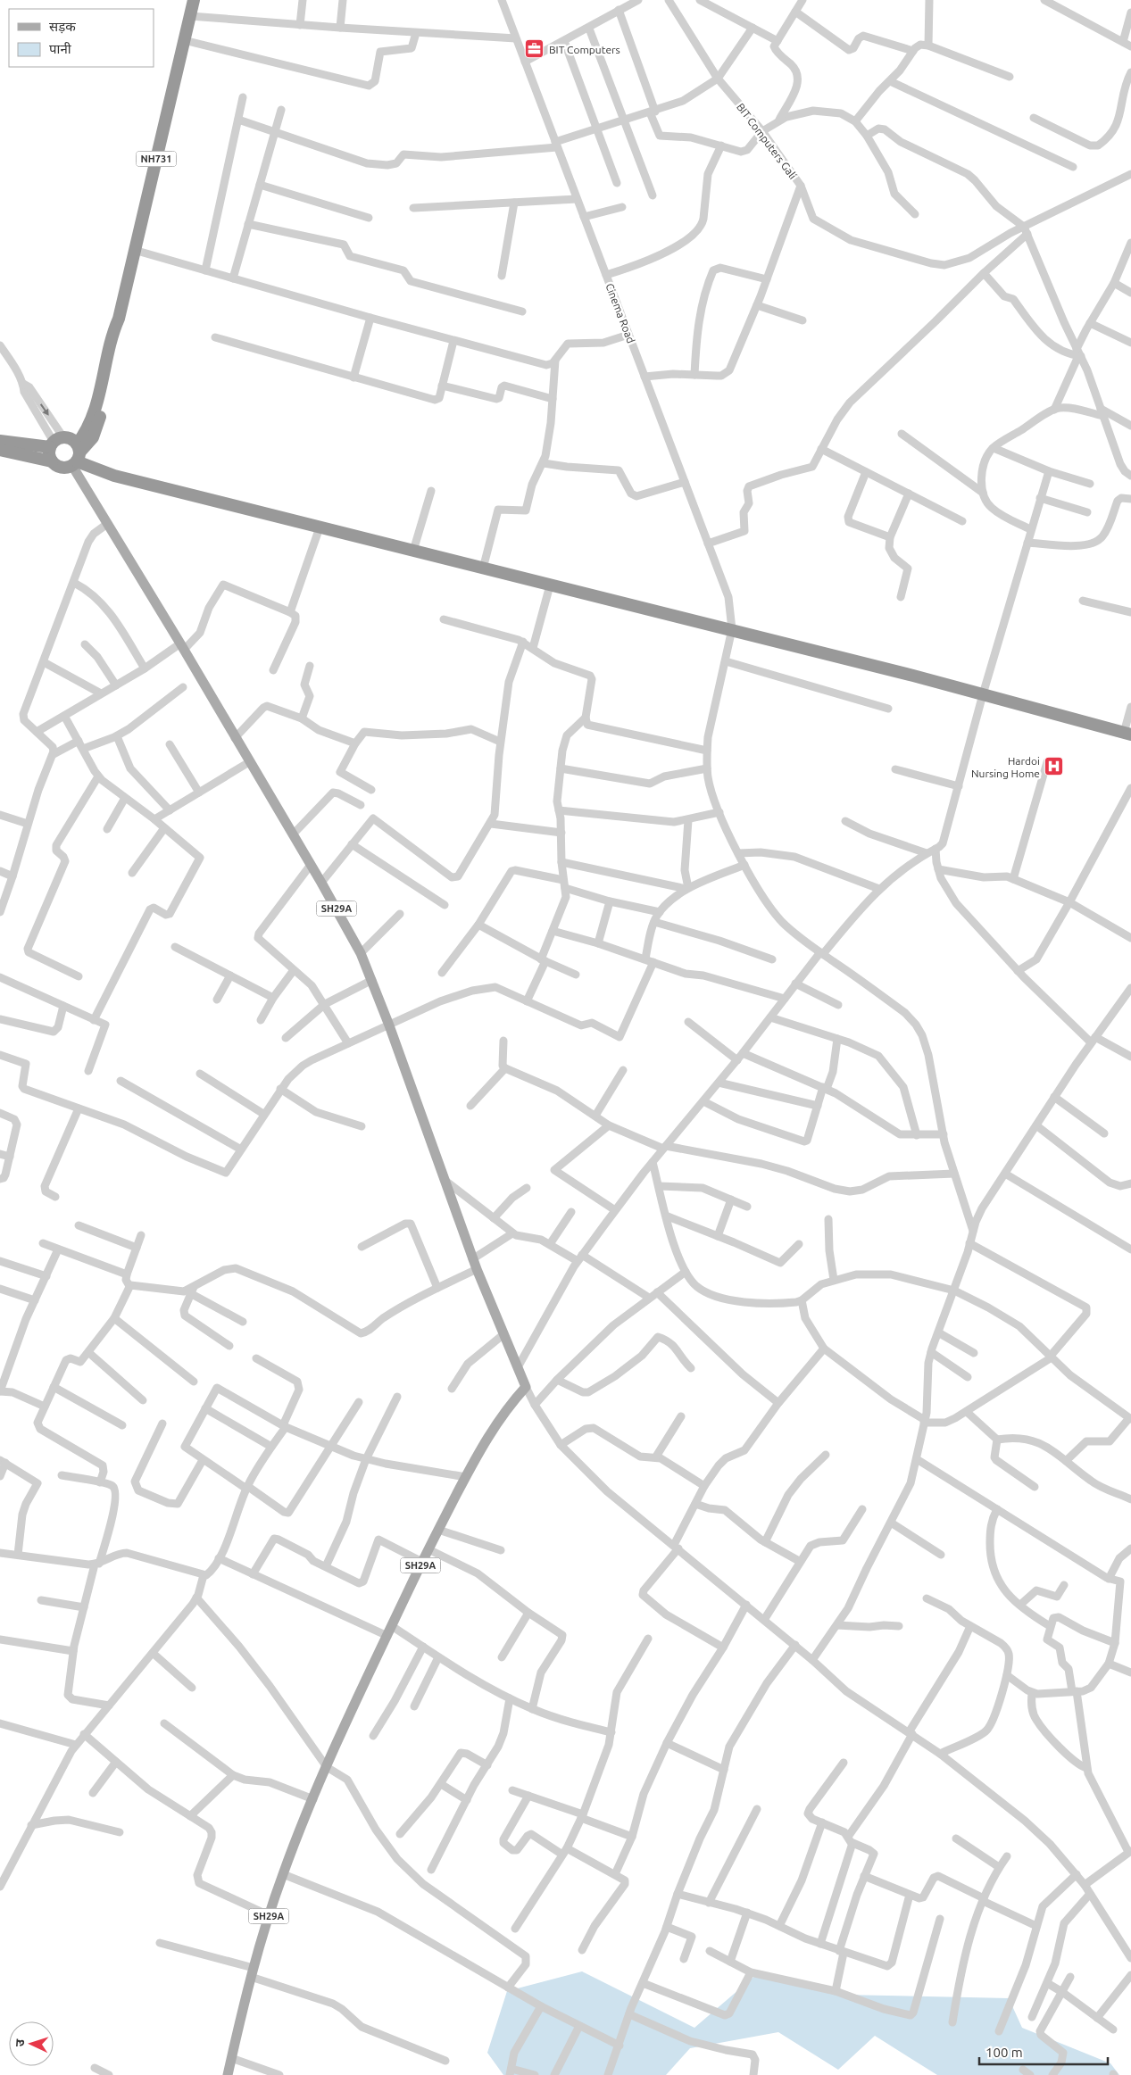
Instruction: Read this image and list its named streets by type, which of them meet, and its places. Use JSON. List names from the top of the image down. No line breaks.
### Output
{"streets":{"highway":["NH731"],"main road":["SH29A"],"street":["BIT Computers Gali","Cinema Road"]},"crossings":[["NH731","SH29A"]],"places":{"office":["BIT Computers"],"hospital":["Hardoi Nursing Home"]},"legend":["सड़क","पानी"],"scale_bar":"100 m","north":"left"}
